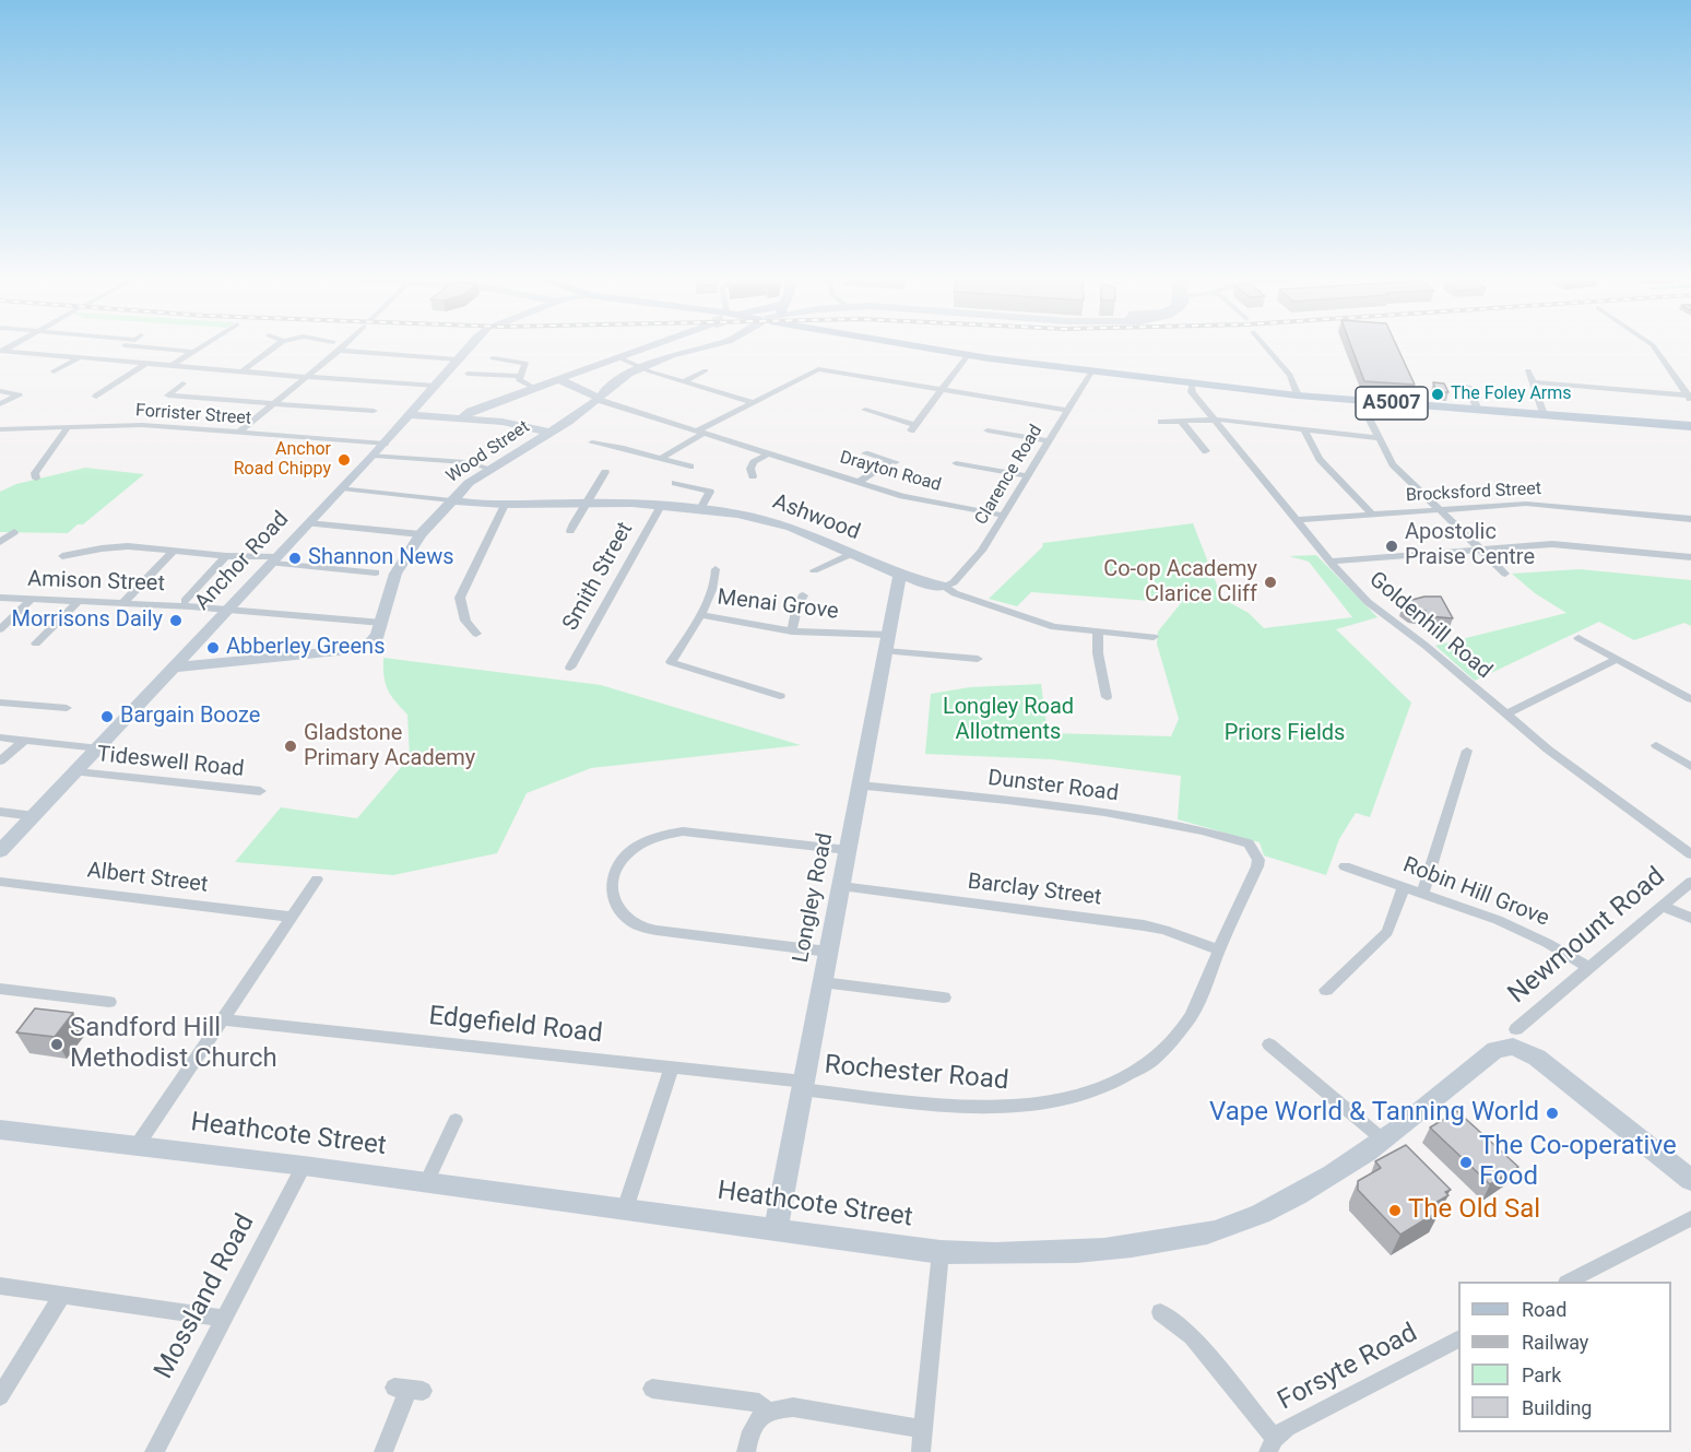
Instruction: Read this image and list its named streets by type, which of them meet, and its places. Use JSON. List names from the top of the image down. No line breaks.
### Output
{"streets":{"main road":["A5007"],"street":["Forrister Street","Wood Street","Drayton Road","Clarence Road","Brocksford Street","Ashwood","Anchor Road","Smith Street","Amison Street","Menai Grove","Goldenhill Road","Tideswell Road","Dunster Road","Albert Street","Barclay Street","Robin Hill Grove","Longley Road","Newmount Road","Edgefield Road","Rochester Road","Heathcote Street","Mossland Road","Forsyte Road"]},"crossings":[["A5007","Clarence Road"],["A5007","Goldenhill Road"],["Forrister Street","Anchor Road"],["Wood Street","Drayton Road"],["Wood Street","Ashwood"],["Wood Street","Anchor Road"],["Wood Street","Amison Street"],["Drayton Road","Clarence Road"],["Clarence Road","Ashwood"],["Brocksford Street","Goldenhill Road"],["Ashwood","Smith Street"],["Ashwood","Longley Road"],["Anchor Road","Amison Street"],["Anchor Road","Tideswell Road"],["Menai Grove","Longley Road"],["Dunster Road","Longley Road"],["Dunster Road","Rochester Road"],["Barclay Street","Longley Road"],["Barclay Street","Rochester Road"],["Robin Hill Grove","Newmount Road"],["Longley Road","Edgefield Road"],["Longley Road","Rochester Road"],["Longley Road","Heathcote Street"],["Edgefield Road","Rochester Road"],["Heathcote Street","Mossland Road"]],"parks":["Longley Road Allotments","Priors Fields"],"places":["The Foley Arms","Anchor Road Chippy","Apostolic Praise Centre","Shannon News","Co-op Academy Clarice Cliff","Morrisons Daily","Abberley Greens","Bargain Booze","Gladstone Primary Academy","Sandford Hill Methodist Church","Vape World & Tanning World","The Co-operative Food","The Old Sal"],"legend":["Road","Railway","Park","Building"]}
